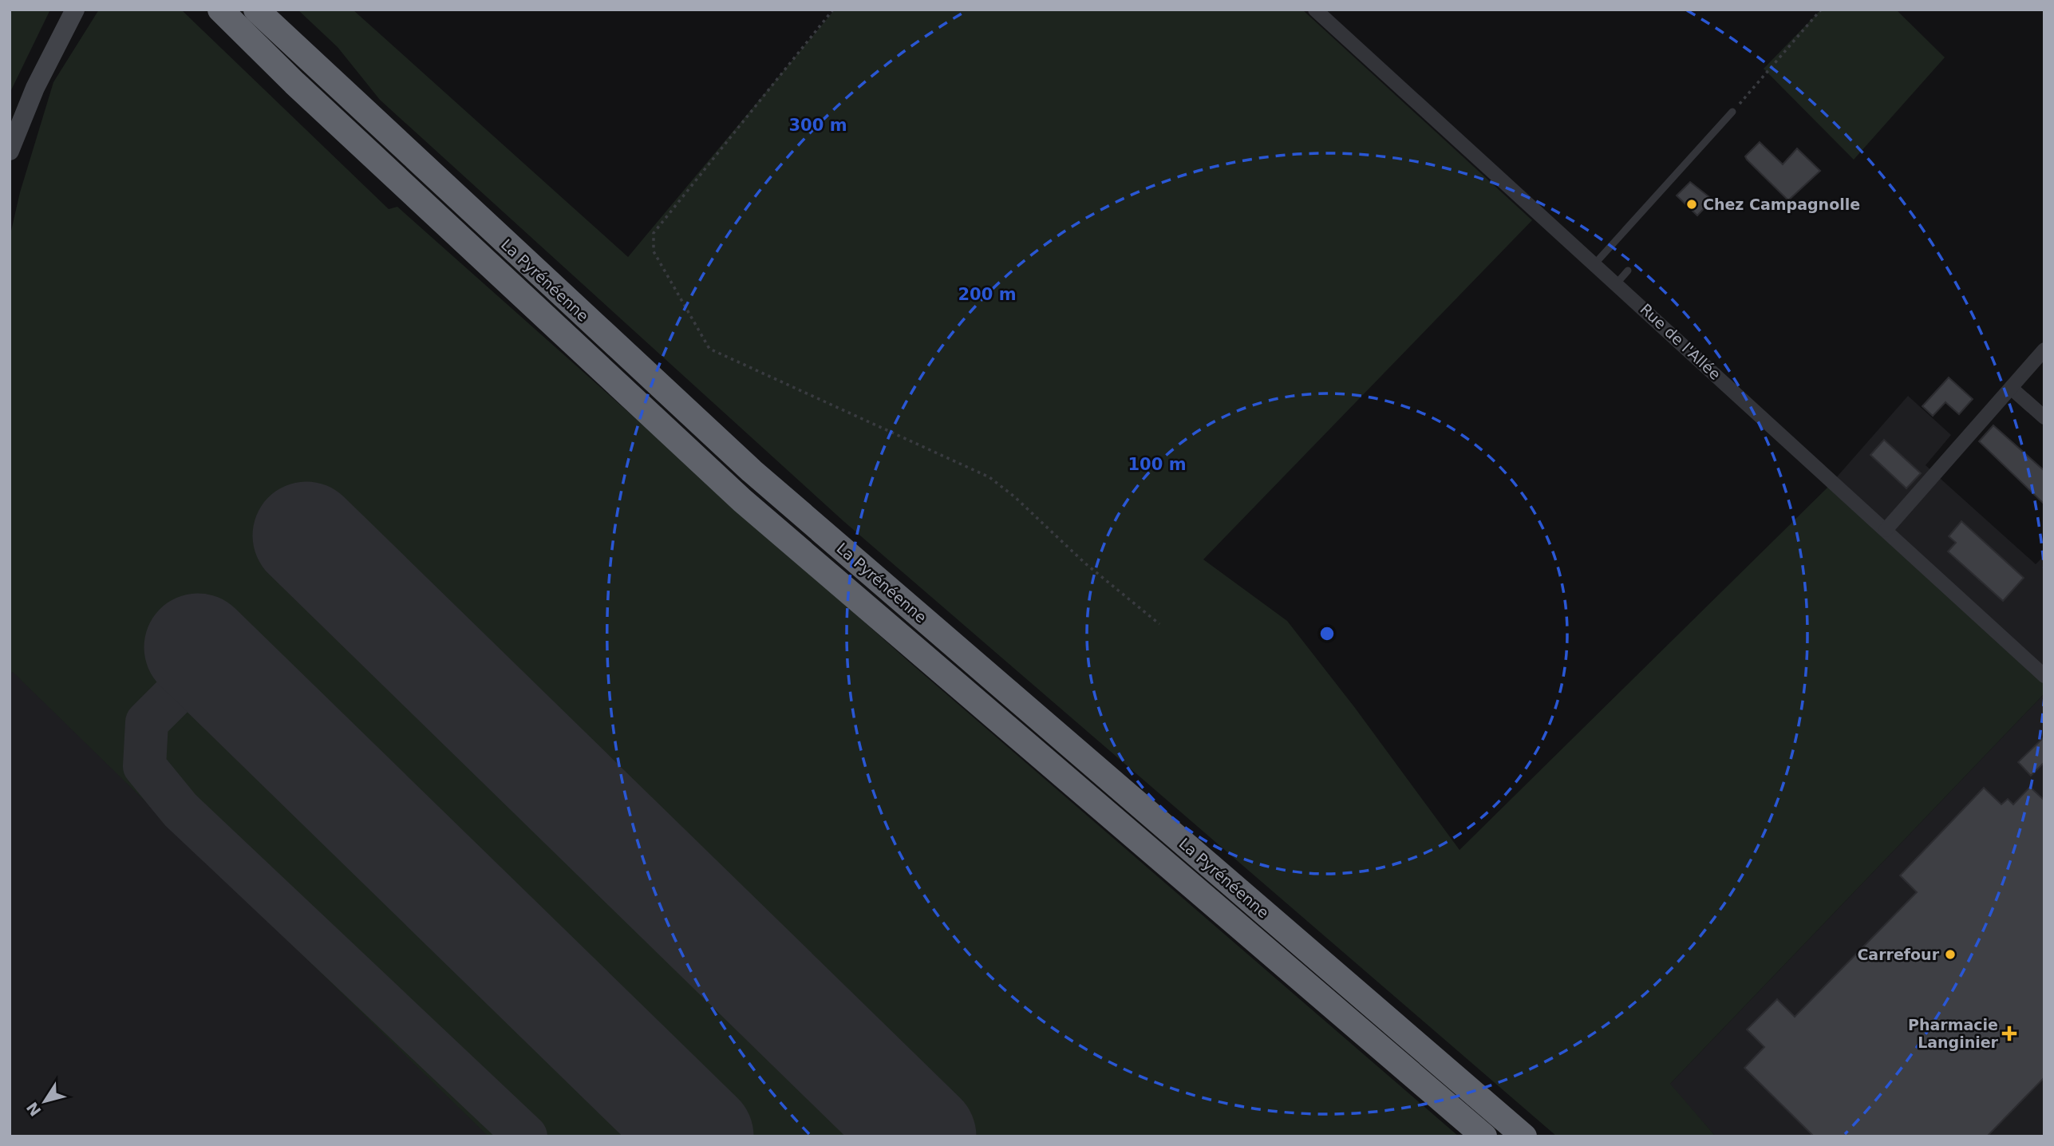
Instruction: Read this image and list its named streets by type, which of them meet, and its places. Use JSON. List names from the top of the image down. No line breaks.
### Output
{"streets":{"highway":["La Pyrénéenne"],"street":["Rue de l'Allée"]},"places":{"other":["Chez Campagnolle","Carrefour"],"health":["Pharmacie Langinier"]},"north":"bottom left","rings":["300 m","200 m","100 m"]}
